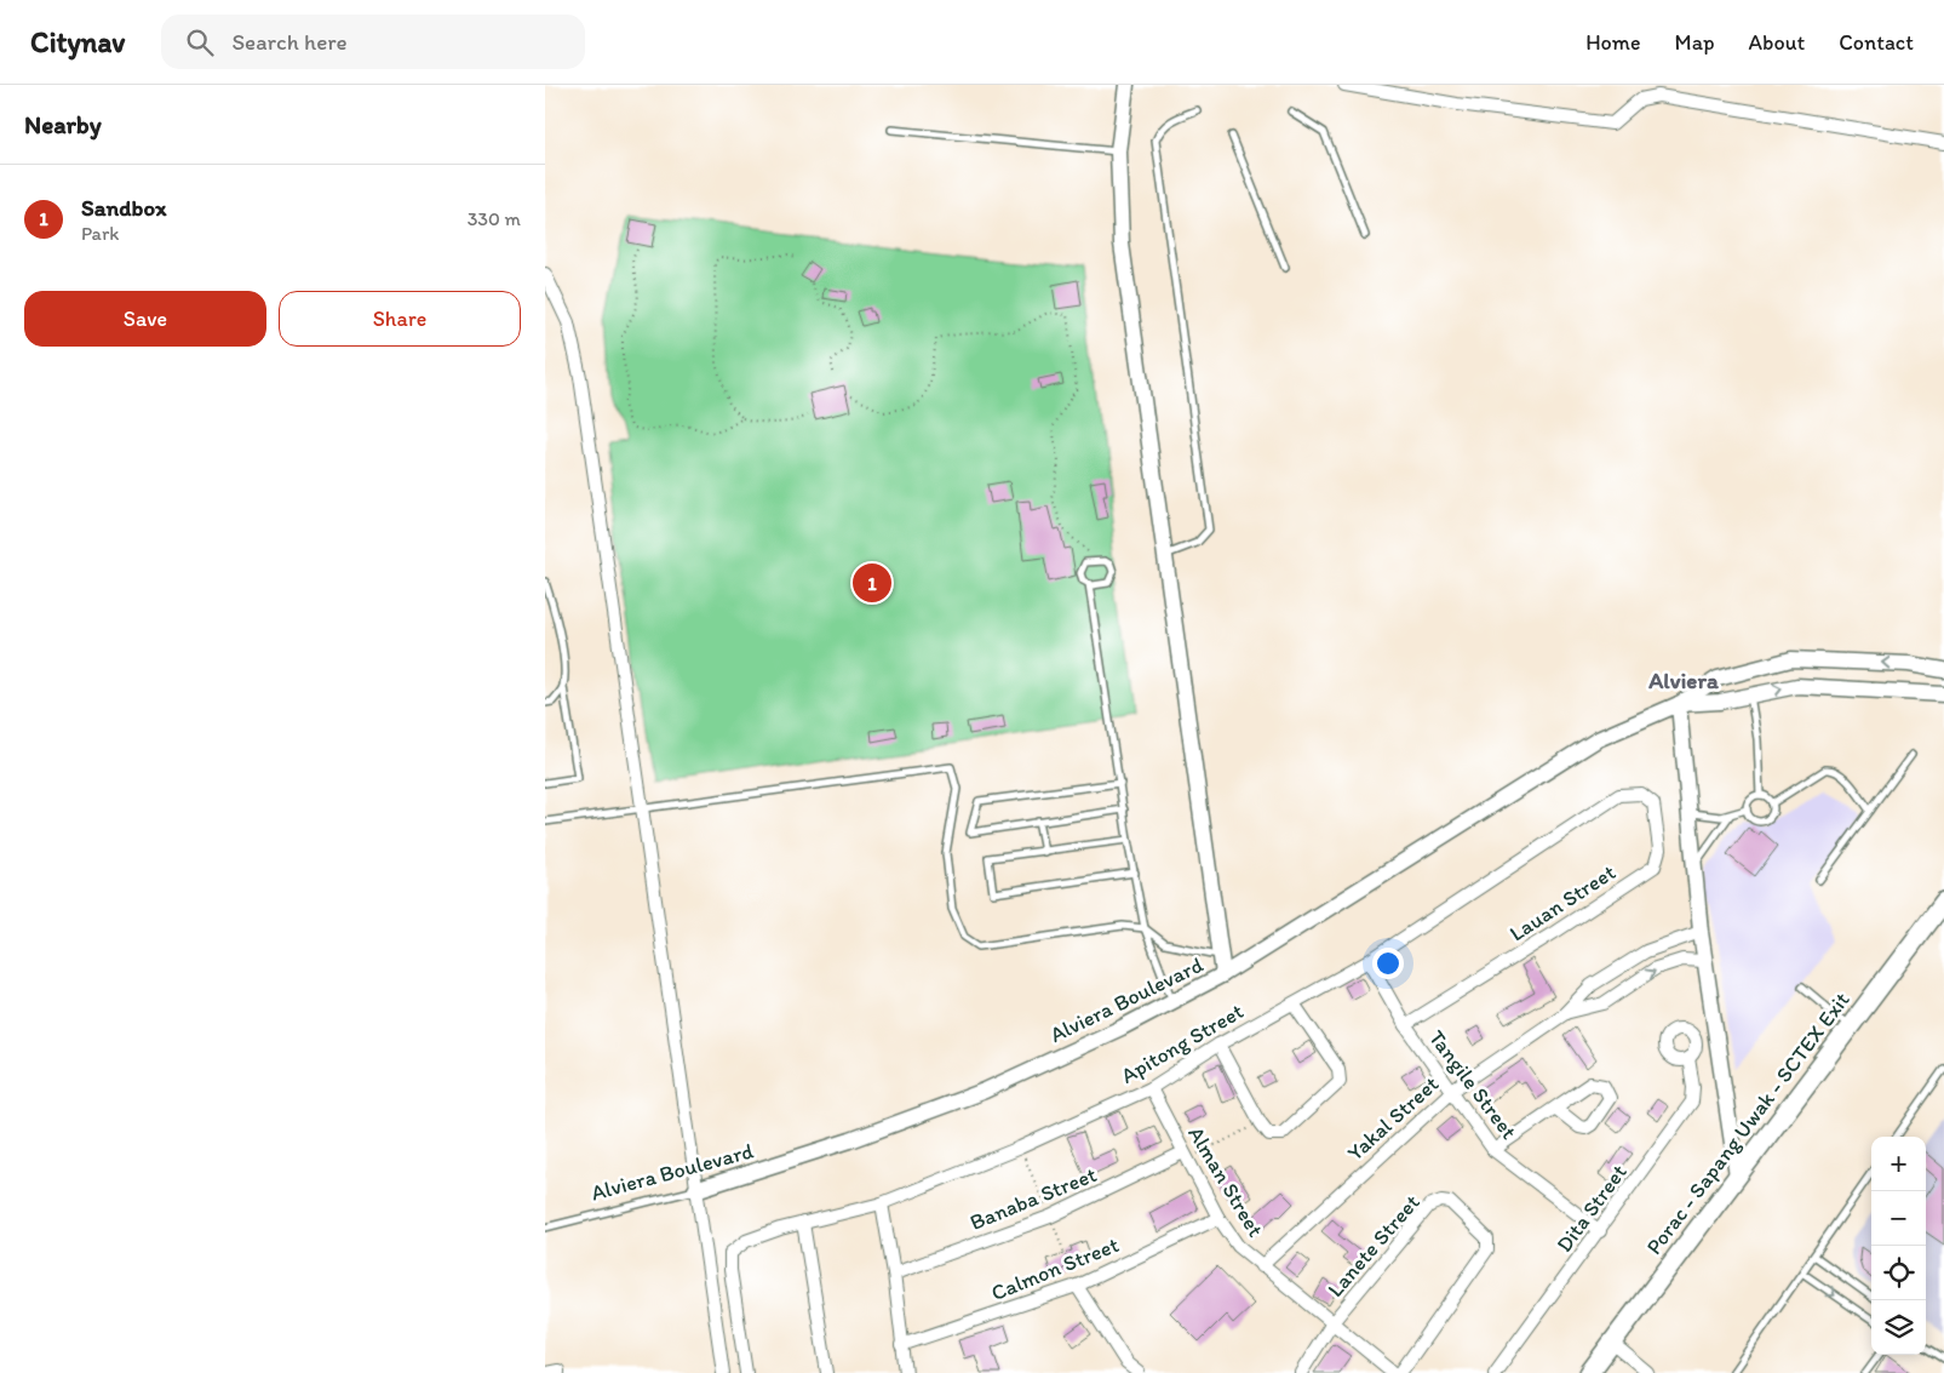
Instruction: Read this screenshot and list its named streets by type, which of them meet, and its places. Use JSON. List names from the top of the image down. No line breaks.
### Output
{"streets":{"main road":["Porac - Sapang Uwak - SCTEX Exit"],"street":["Lauan Street","Alviera Boulevard","Apitong Street","Tangile Street","Yakal Street","Alman Street","Banaba Street","Dita Street","Lanete Street","Calmon Street"]},"crossings":[["Lauan Street","Apitong Street"],["Lauan Street","Tangile Street"],["Apitong Street","Tangile Street"],["Apitong Street","Alman Street"],["Tangile Street","Yakal Street"],["Tangile Street","Dita Street"],["Yakal Street","Alman Street"],["Alman Street","Banaba Street"],["Alman Street","Lanete Street"],["Alman Street","Calmon Street"]],"districts":["Alviera"],"page":{"header":"Citynav","search":"Search here","nav":["Home","Map","About","Contact"],"heading":"Nearby","list":[{"mark":"1","name":"Sandbox","note":"Park","value":"330 m"}],"buttons":["Save","Share"],"pins":"1","map_buttons":["+","−"]}}
